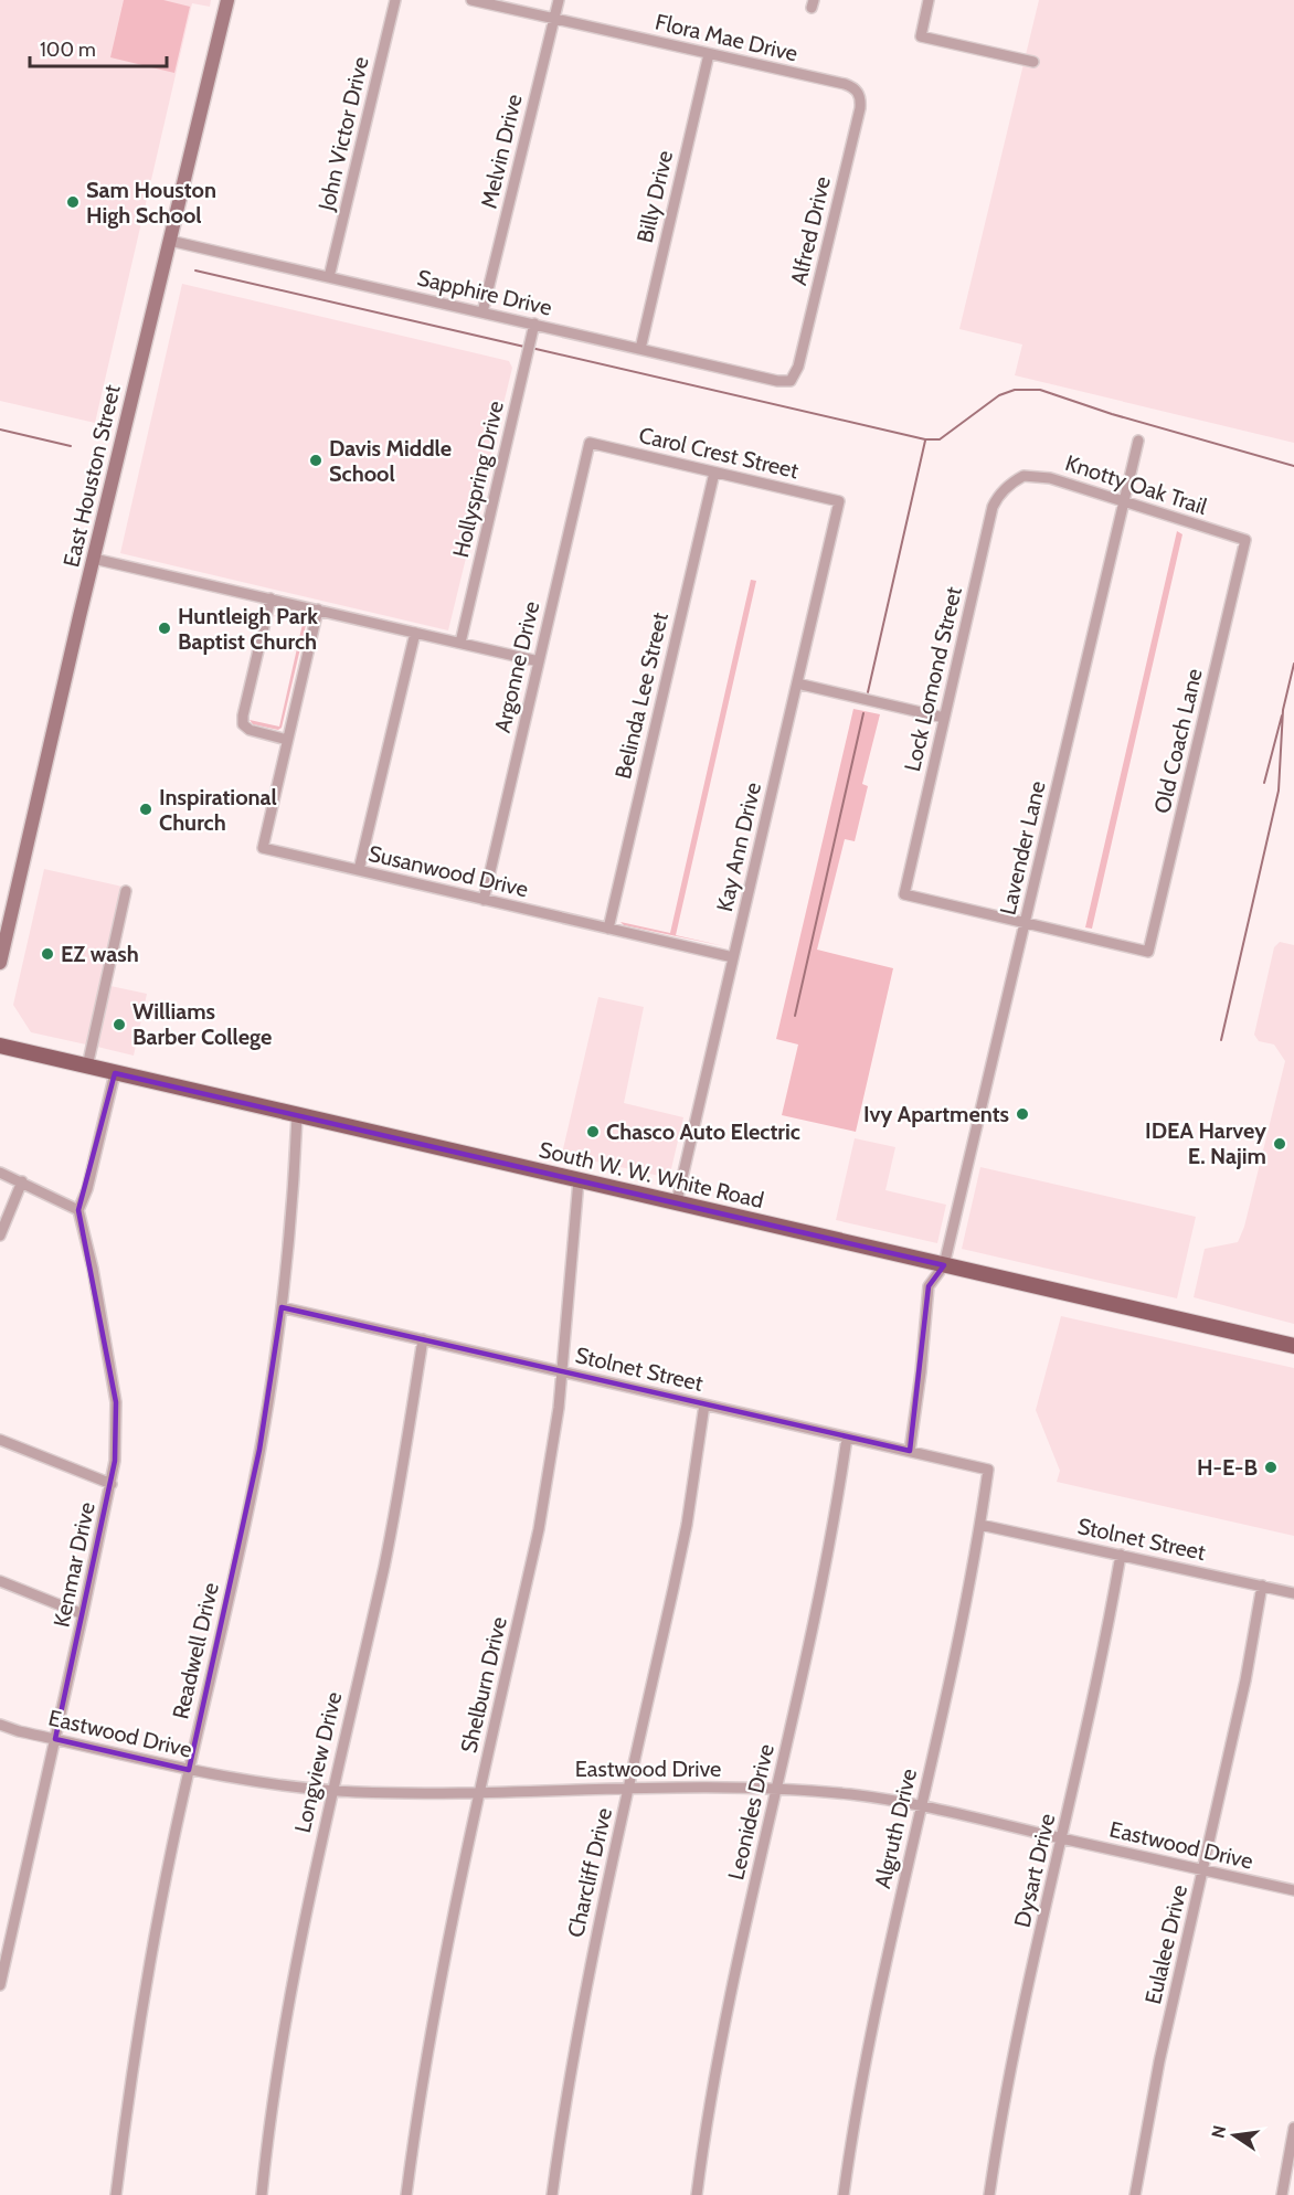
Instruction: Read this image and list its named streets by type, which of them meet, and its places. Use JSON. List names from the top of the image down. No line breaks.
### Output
{"streets":{"main road":["East Houston Street","South W. W. White Road"],"street":["Flora Mae Drive","John Victor Drive","Melvin Drive","Billy Drive","Alfred Drive","Sapphire Drive","Carol Crest Street","Hollyspring Drive","Knotty Oak Trail","Argonne Drive","Lock Lomond Street","Belinda Lee Street","Old Coach Lane","Kay Ann Drive","Lavender Lane","Susanwood Drive","Stolnet Street","Kenmar Drive","Readwell Drive","Shelburn Drive","Eastwood Drive","Longview Drive","Leonides Drive","Algruth Drive","Dysart Drive","Charcliff Drive","Eulalee Drive"]},"crossings":[["Flora Mae Drive","Melvin Drive"],["Flora Mae Drive","Billy Drive"],["Flora Mae Drive","Alfred Drive"],["John Victor Drive","Sapphire Drive"],["Melvin Drive","Sapphire Drive"],["Billy Drive","Sapphire Drive"],["Alfred Drive","Sapphire Drive"],["Sapphire Drive","East Houston Street"],["Sapphire Drive","Hollyspring Drive"],["Carol Crest Street","Argonne Drive"],["Carol Crest Street","Belinda Lee Street"],["Carol Crest Street","Kay Ann Drive"],["Knotty Oak Trail","Lock Lomond Street"],["Knotty Oak Trail","Old Coach Lane"],["Knotty Oak Trail","Lavender Lane"],["Argonne Drive","Susanwood Drive"],["Lock Lomond Street","Old Coach Lane"],["Lock Lomond Street","Lavender Lane"],["Belinda Lee Street","Susanwood Drive"],["Old Coach Lane","Lavender Lane"],["Kay Ann Drive","Susanwood Drive"],["Kay Ann Drive","South W. W. White Road"],["Lavender Lane","South W. W. White Road"],["South W. W. White Road","Readwell Drive"],["South W. W. White Road","Shelburn Drive"],["Stolnet Street","Readwell Drive"],["Stolnet Street","Shelburn Drive"],["Stolnet Street","Longview Drive"],["Stolnet Street","Leonides Drive"],["Stolnet Street","Algruth Drive"],["Stolnet Street","Dysart Drive"],["Stolnet Street","Charcliff Drive"],["Stolnet Street","Eulalee Drive"],["Kenmar Drive","Eastwood Drive"],["Readwell Drive","Eastwood Drive"],["Shelburn Drive","Eastwood Drive"],["Eastwood Drive","Longview Drive"],["Eastwood Drive","Leonides Drive"],["Eastwood Drive","Algruth Drive"],["Eastwood Drive","Dysart Drive"],["Eastwood Drive","Charcliff Drive"],["Eastwood Drive","Eulalee Drive"]],"places":["Sam Houston High School","Davis Middle School","Huntleigh Park Baptist Church","Inspirational Church","EZ wash","Williams Barber College","Ivy Apartments","Chasco Auto Electric","IDEA Harvey E. Najim","H-E-B"],"scale_bar":"100 m","north":"left"}
